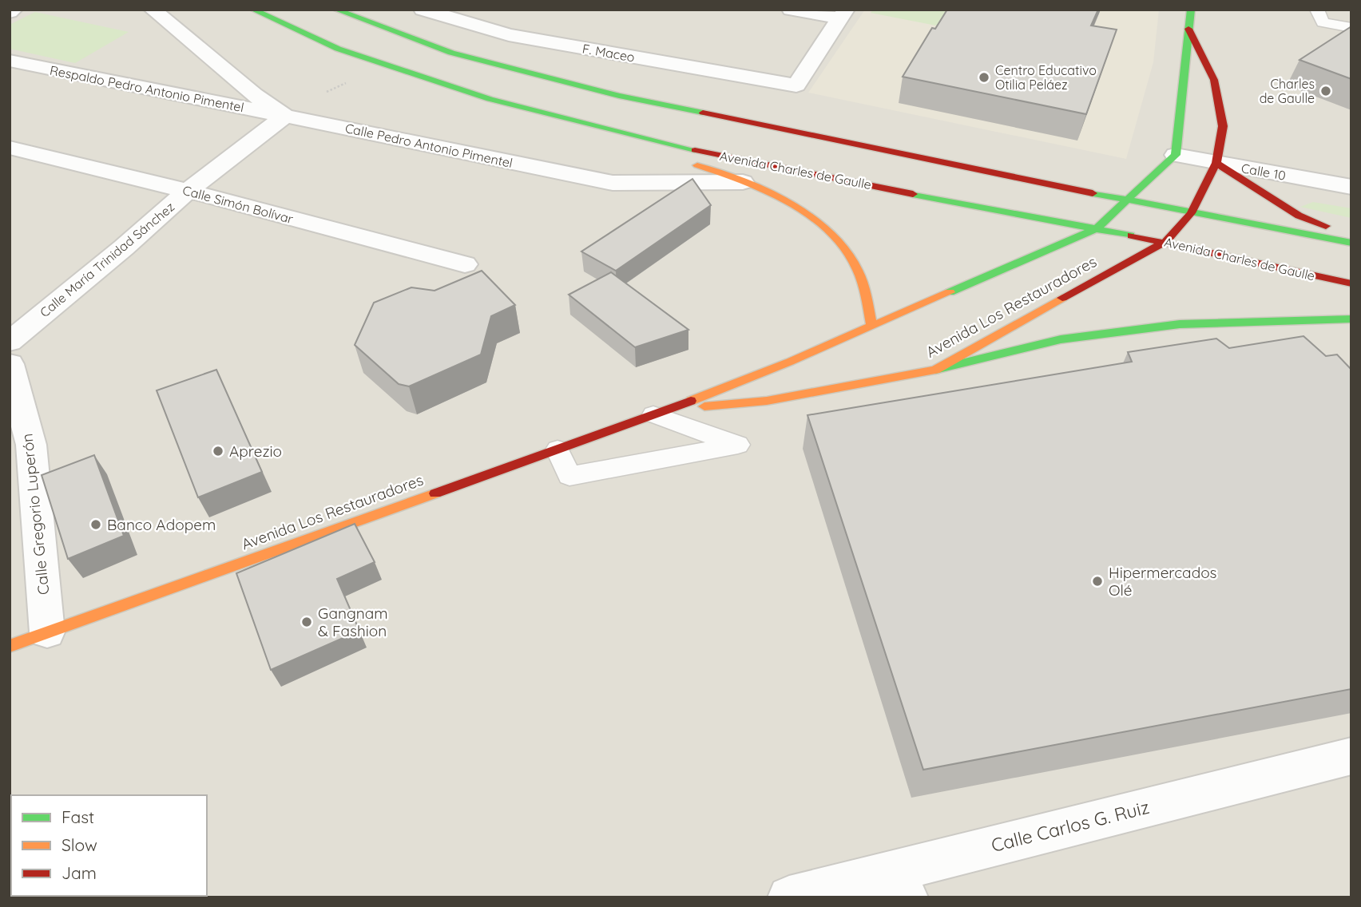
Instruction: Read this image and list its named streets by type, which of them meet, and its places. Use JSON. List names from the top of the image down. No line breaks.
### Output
{"streets":{"main road":["Avenida Charles de Gaulle","Avenida Los Restauradores"],"street":["F. Maceo","Respaldo Pedro Antonio Pimentel","Calle Pedro Antonio Pimentel","Calle 10","Calle Simón Bolívar","Calle María Trinidad Sánchez","Calle Gregorio Luperón","Calle Carlos G. Ruiz"]},"crossings":[["Respaldo Pedro Antonio Pimentel","Calle Pedro Antonio Pimentel"],["Respaldo Pedro Antonio Pimentel","Calle María Trinidad Sánchez"],["Calle Pedro Antonio Pimentel","Calle María Trinidad Sánchez"],["Avenida Charles de Gaulle","Avenida Los Restauradores"],["Calle 10","Avenida Los Restauradores"],["Calle Simón Bolívar","Calle María Trinidad Sánchez"],["Avenida Los Restauradores","Calle Gregorio Luperón"]],"places":["Centro Educativo Otilia Peláez","Charles de Gaulle","Aprezio","Banco Adopem","Hipermercados Olé","Gangnam & Fashion"],"legend":["Fast","Slow","Jam"]}
